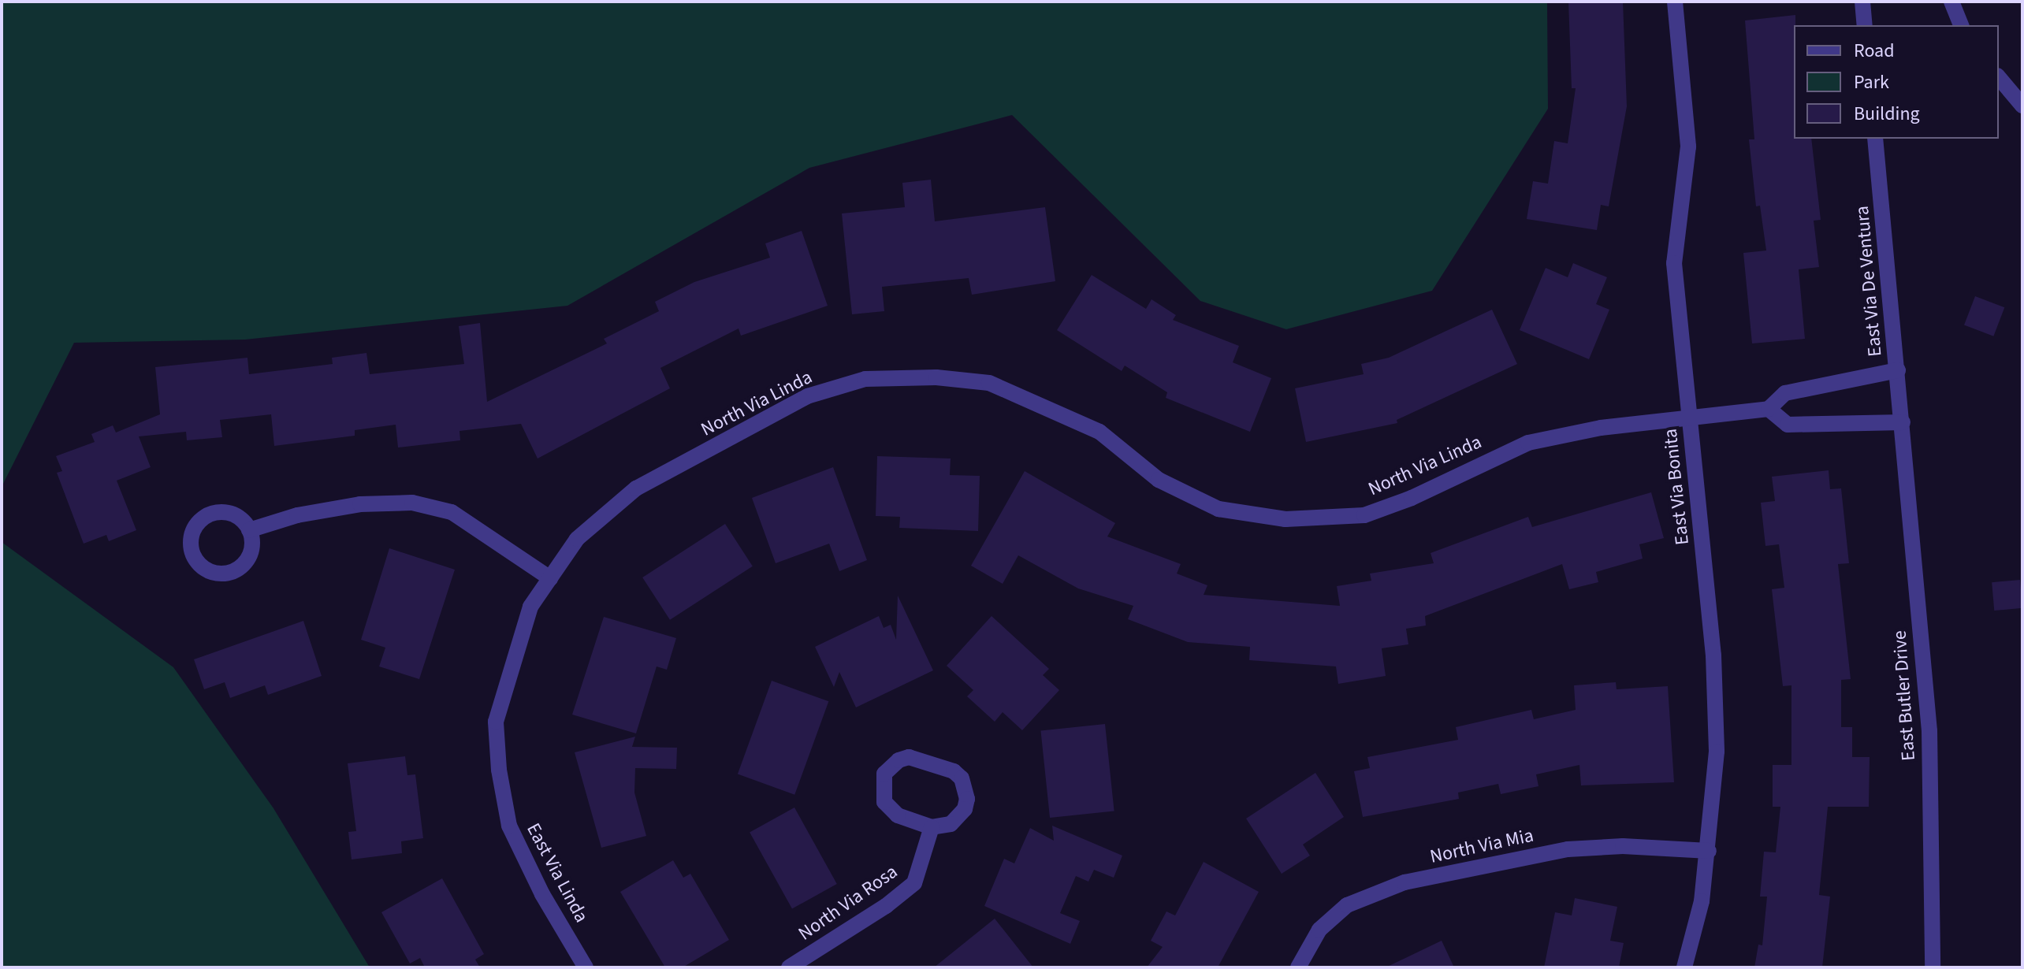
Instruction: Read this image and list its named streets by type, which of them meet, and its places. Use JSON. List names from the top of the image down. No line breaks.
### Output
{"streets":{"street":["East Via De Ventura","North Via Linda","East Via Bonita","East Butler Drive","North Via Mia","East Via Linda","North Via Rosa"]},"crossings":[["East Via De Ventura","North Via Linda"],["East Via De Ventura","East Butler Drive"],["North Via Linda","East Via Bonita"],["North Via Linda","East Via Linda"],["East Via Bonita","North Via Mia"]],"legend":["Road","Park","Building"]}
